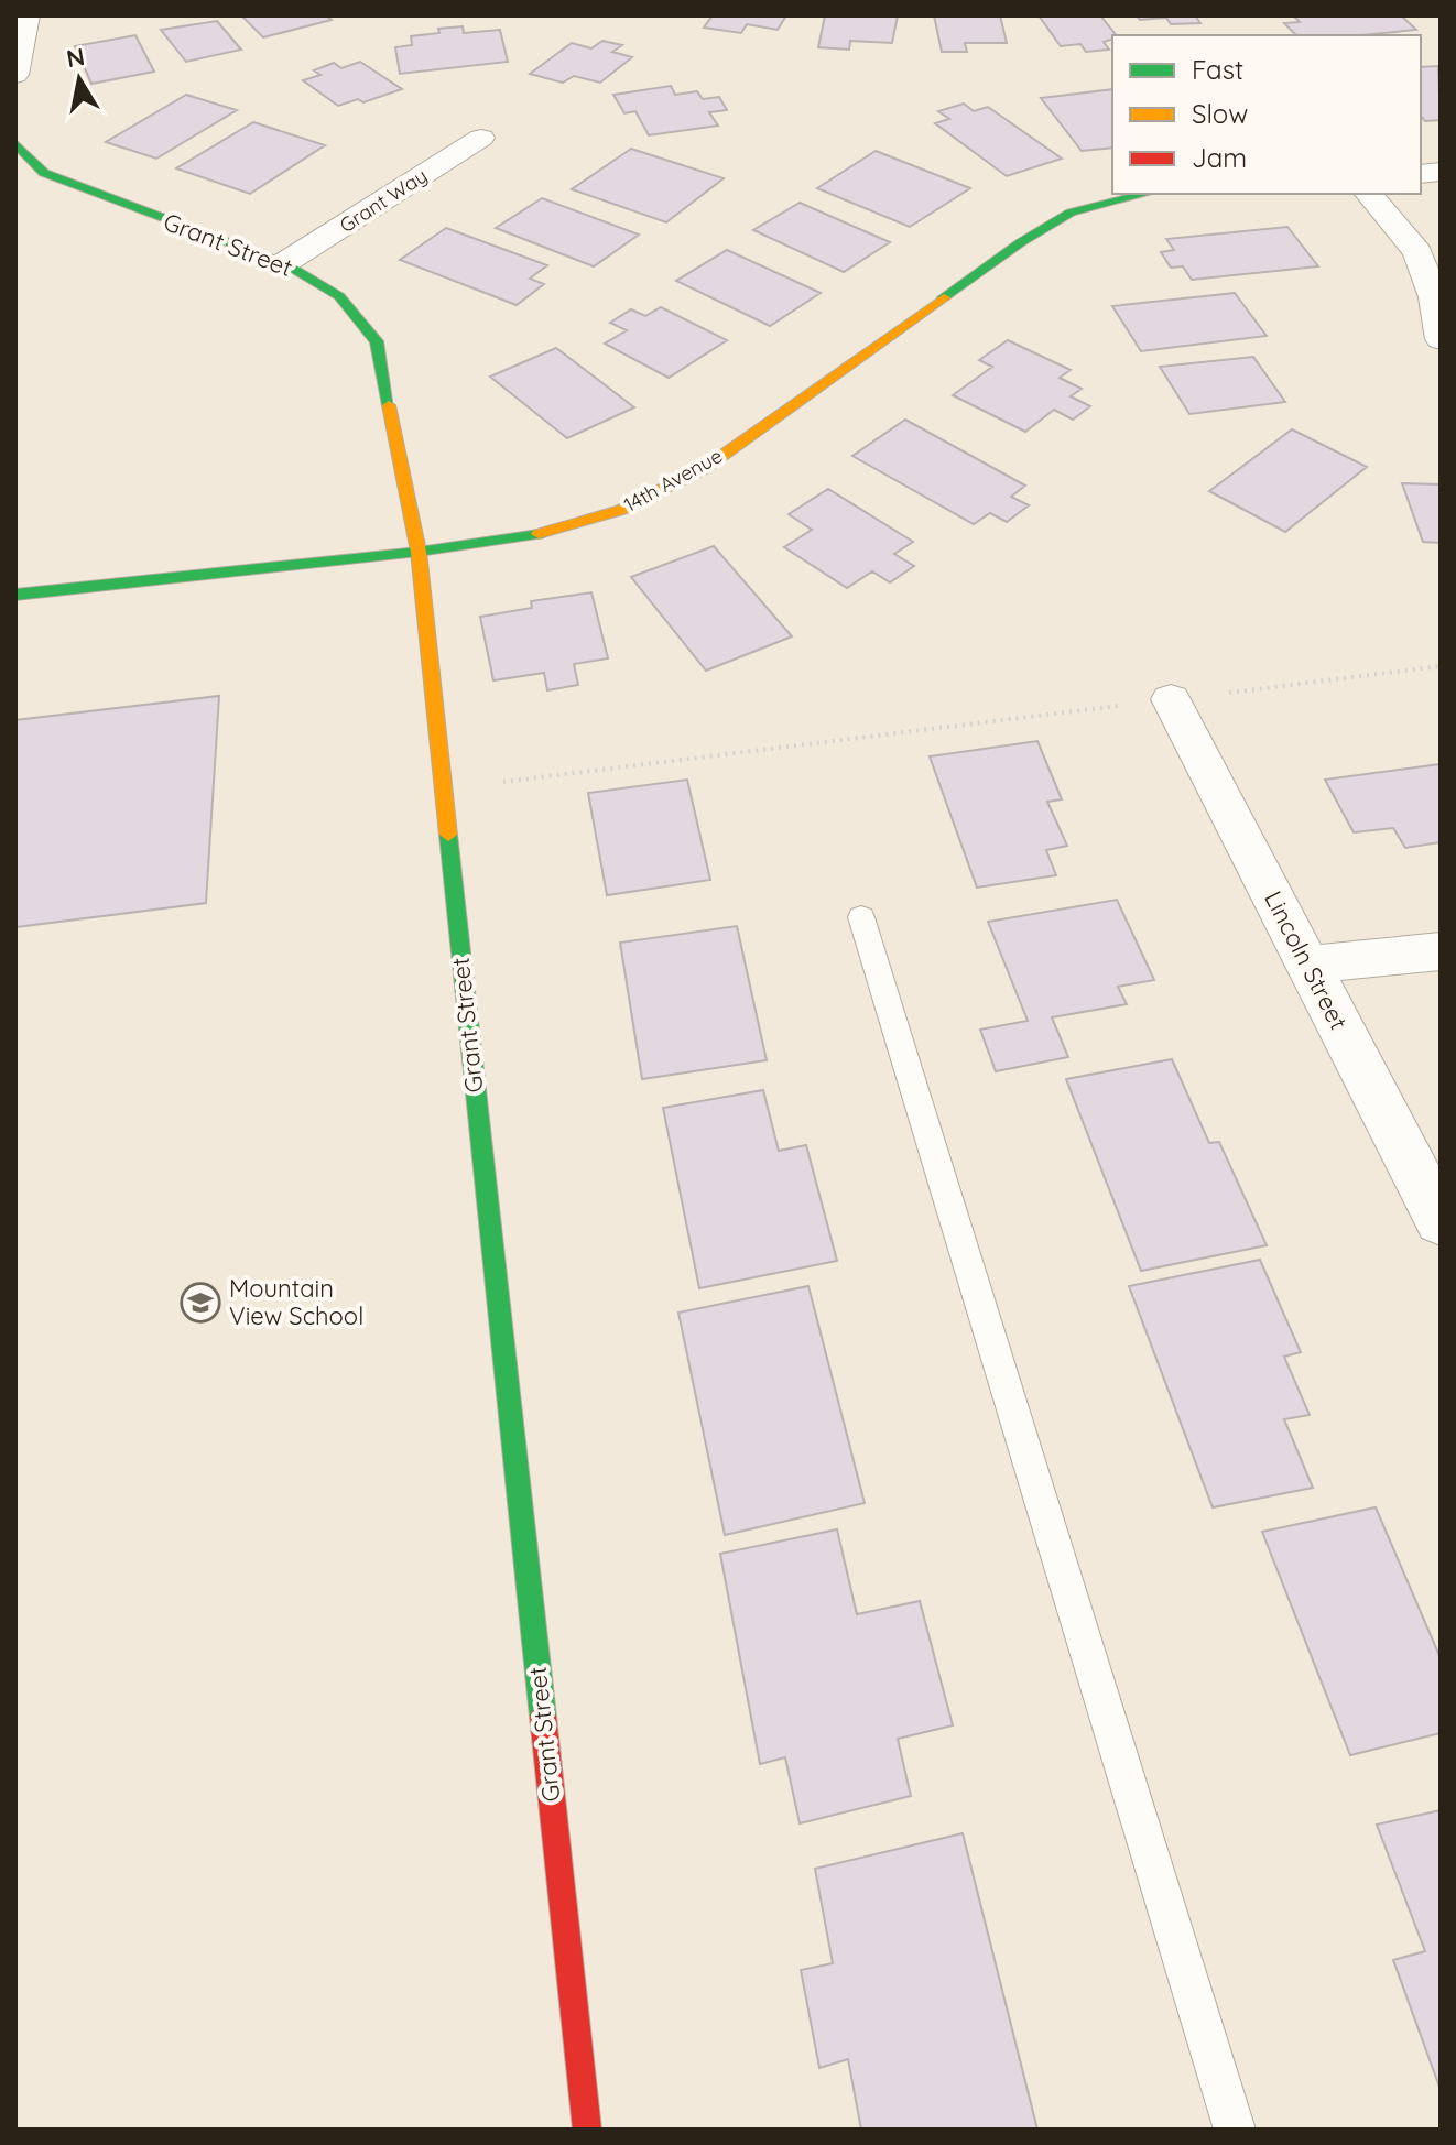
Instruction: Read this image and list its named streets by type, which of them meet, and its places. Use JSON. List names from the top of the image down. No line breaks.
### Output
{"streets":{"street":["Grant Way","Grant Street","14th Avenue","Lincoln Street"]},"crossings":[["Grant Way","Grant Street"],["Grant Street","14th Avenue"]],"places":{"school or university":["Mountain View School"]},"legend":["Fast","Slow","Jam"],"north":"top"}
